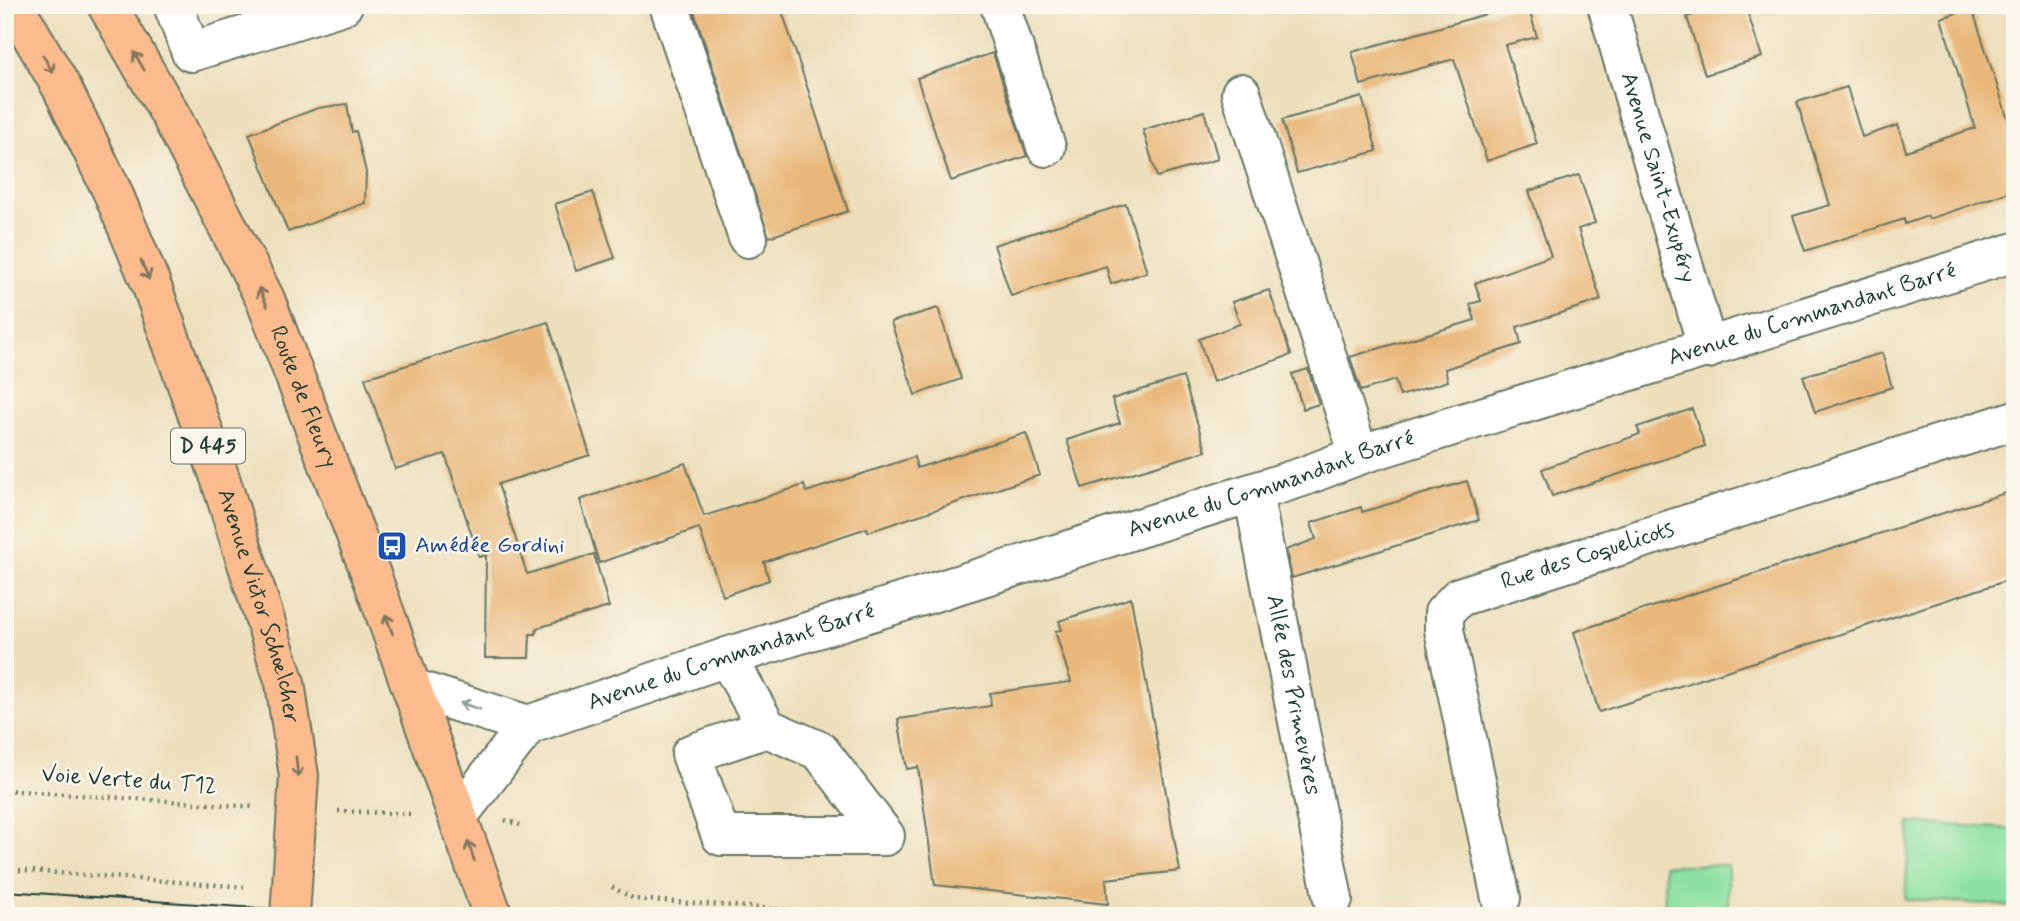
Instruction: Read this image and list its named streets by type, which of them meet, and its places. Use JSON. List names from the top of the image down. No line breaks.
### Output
{"streets":{"main road":["Route de Fleury","D 445","Avenue Victor Schœlcher"],"street":["Avenue Saint-Exupéry","Avenue du Commandant Barré","Rue des Coquelicots","Allée des Primevères"],"path":["Voie Verte du T12"]},"crossings":[["Avenue Saint-Exupéry","Avenue du Commandant Barré"],["Avenue du Commandant Barré","Allée des Primevères"],["Avenue Victor Schœlcher","Voie Verte du T12"]],"one_way":["Route de Fleury","Avenue Victor Schœlcher"],"places":{"bus stop":["Amédée Gordini"]}}
